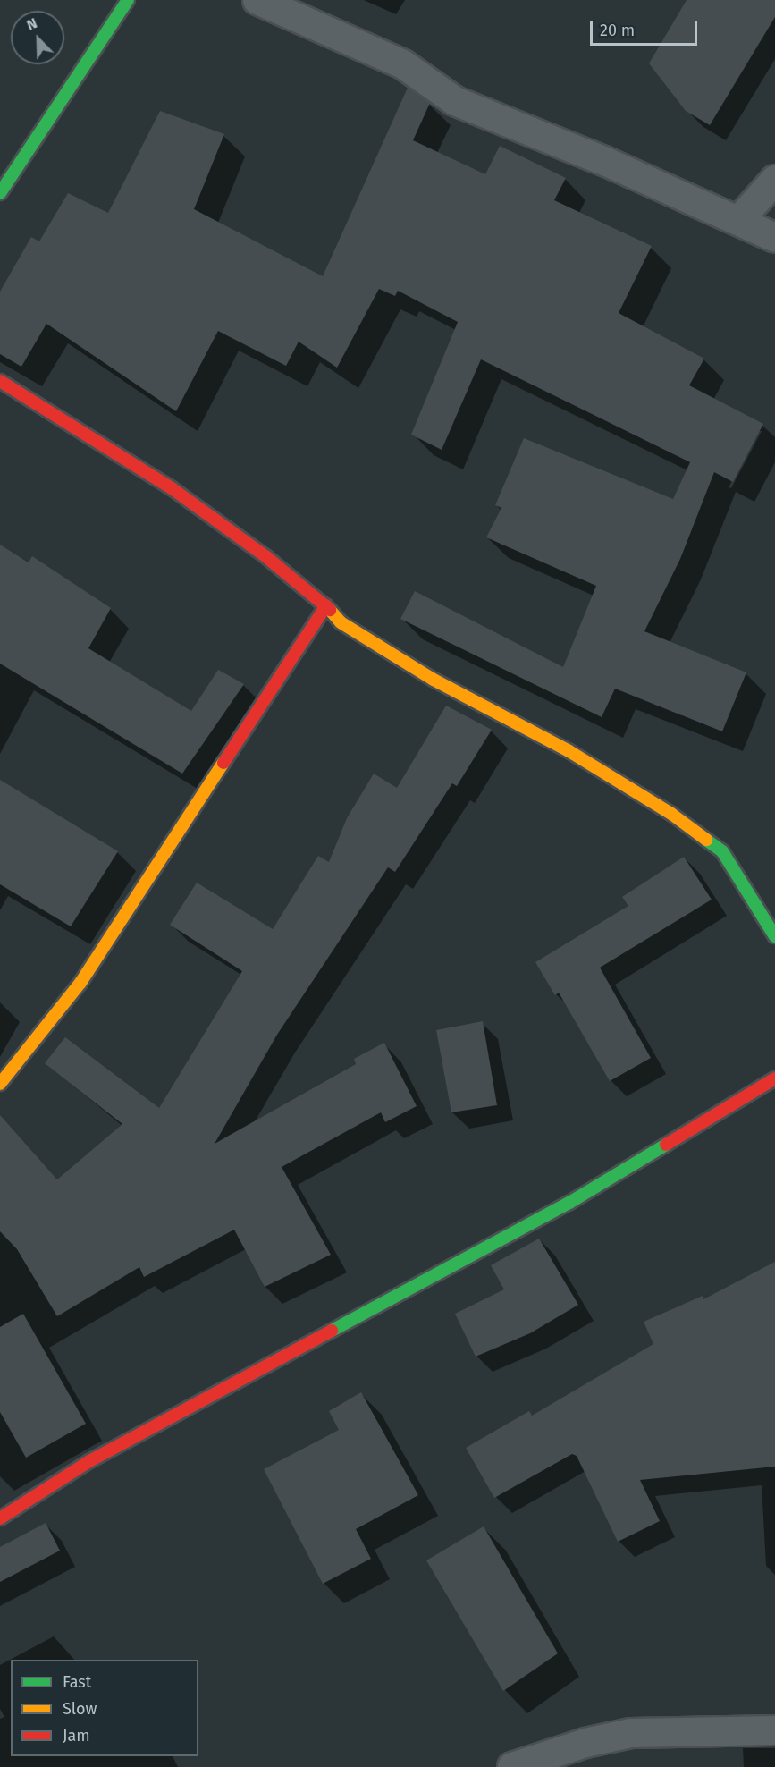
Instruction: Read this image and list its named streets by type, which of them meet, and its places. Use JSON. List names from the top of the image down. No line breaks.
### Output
{"legend":["Fast","Slow","Jam"],"scale_bar":"20 m","north":"top left"}
